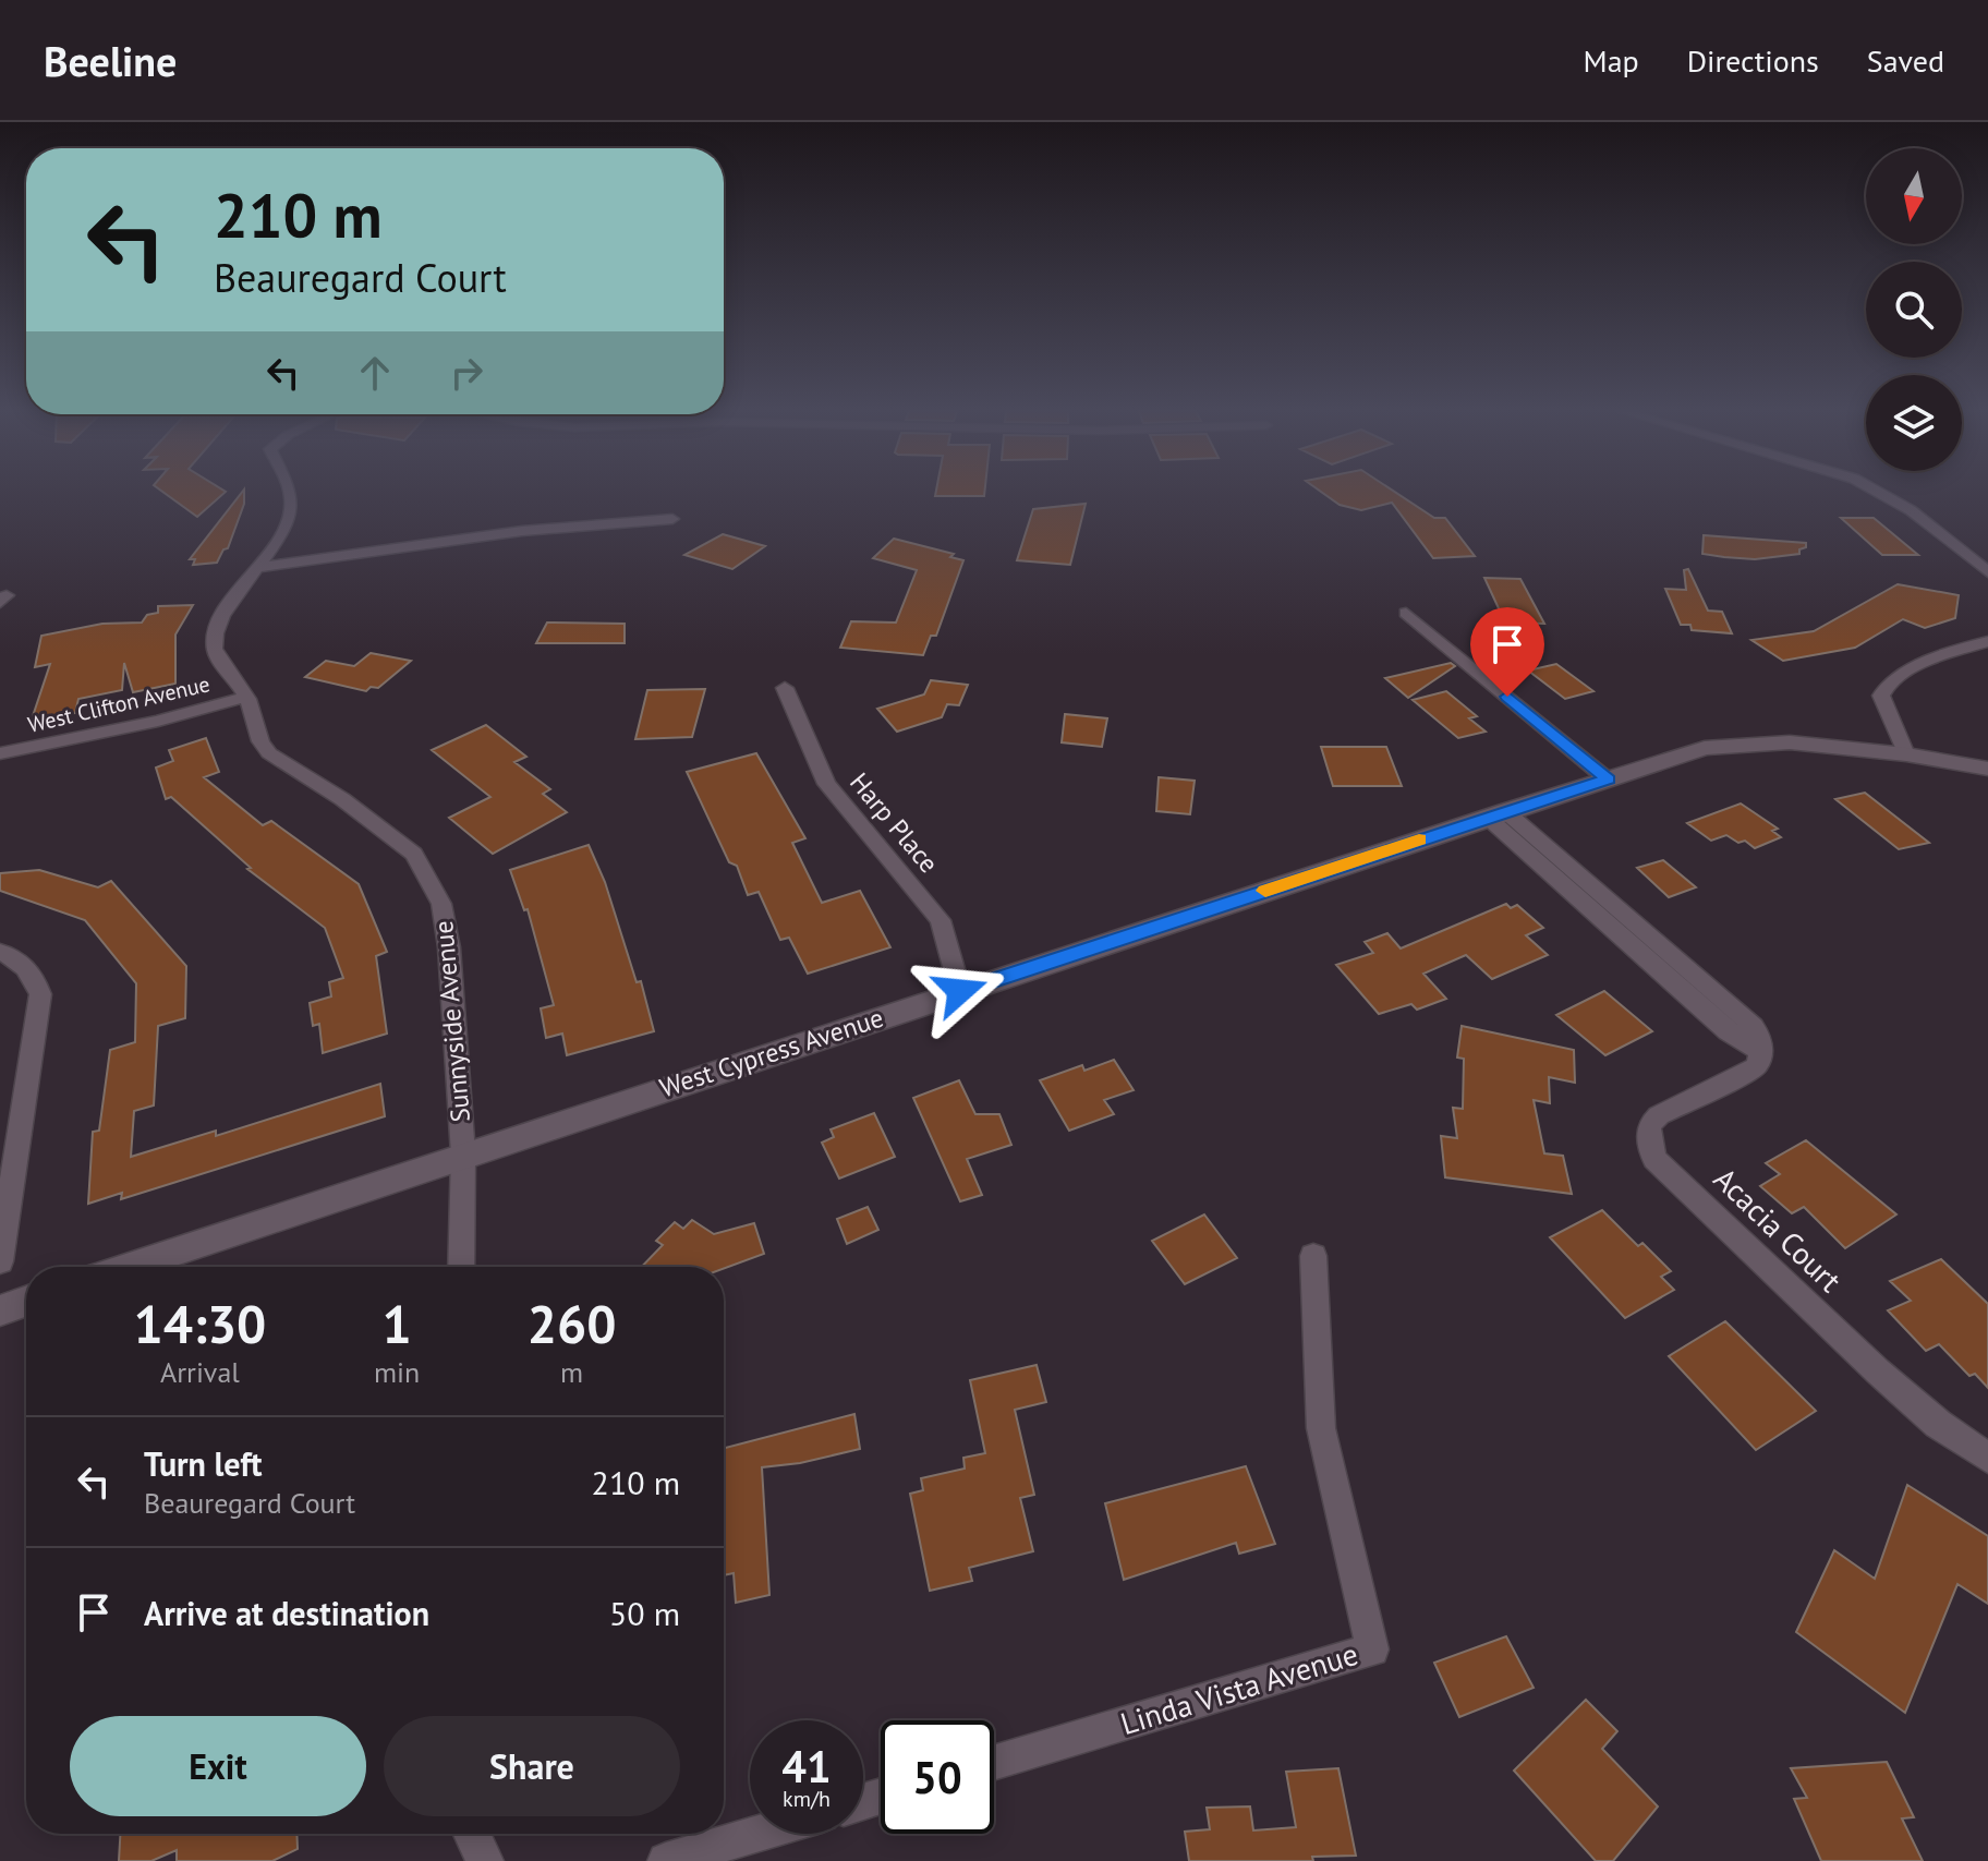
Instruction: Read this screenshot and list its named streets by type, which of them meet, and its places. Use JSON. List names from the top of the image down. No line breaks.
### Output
{"streets":{"main road":["West Cypress Avenue"],"street":["West Clifton Avenue","Harp Place","Sunnyside Avenue","Acacia Court","Linda Vista Avenue"]},"crossings":[["West Clifton Avenue","Sunnyside Avenue"],["Harp Place","West Cypress Avenue"],["Sunnyside Avenue","West Cypress Avenue"]],"north":"bottom","page":{"header":"Beeline","nav":["Map","Directions","Saved"],"turn":["210 m","Beauregard Court"],"eta":["14:30","Arrival","1","min","260","m"],"list":[{"name":"Turn left","note":"Beauregard Court","value":"210 m"},{"name":"Arrive at destination","value":"50 m"}],"buttons":["Exit","Share"],"speed":"41 km/h","limit":"50"}}
